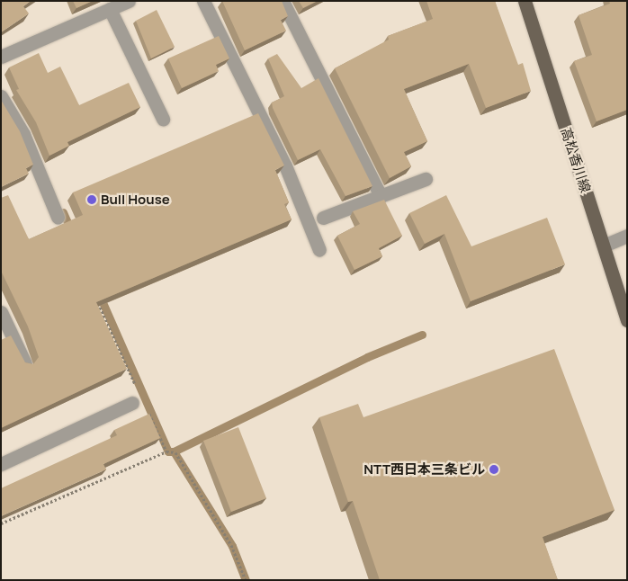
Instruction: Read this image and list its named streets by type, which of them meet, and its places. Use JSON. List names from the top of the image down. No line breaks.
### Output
{"streets":{"main road":["高松香川線"]},"places":["Bull House","NTT西日本三条ビル"]}
